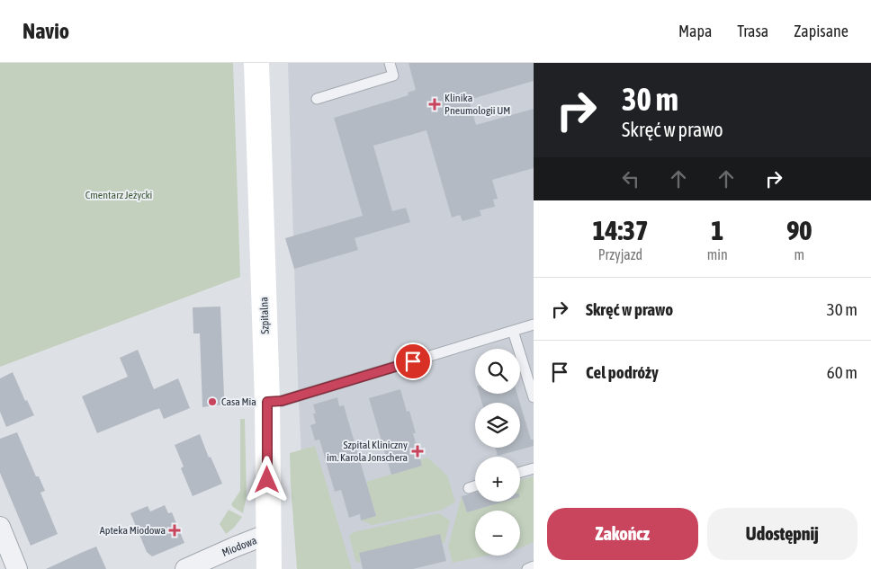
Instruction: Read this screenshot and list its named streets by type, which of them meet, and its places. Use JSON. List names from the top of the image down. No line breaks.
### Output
{"streets":{"street":["Szpitalna","Miodowa"]},"crossings":[["Szpitalna","Miodowa"]],"parks":["Cmentarz Jeżycki"],"places":{"health":["Klinika Pneumologii UM","Szpital Kliniczny im. Karola Jonschera","Apteka Miodowa"],"other":["Casa Mia"]},"page":{"header":"Navio","nav":["Mapa","Trasa","Zapisane"],"turn":["30 m","Skręć w prawo"],"eta":["14:37","Przyjazd","1","min","90","m"],"list":[{"name":"Skręć w prawo","value":"30 m"},{"name":"Cel podróży","value":"60 m"}],"map_buttons":["+","−"],"buttons":["Zakończ","Udostępnij"]}}
